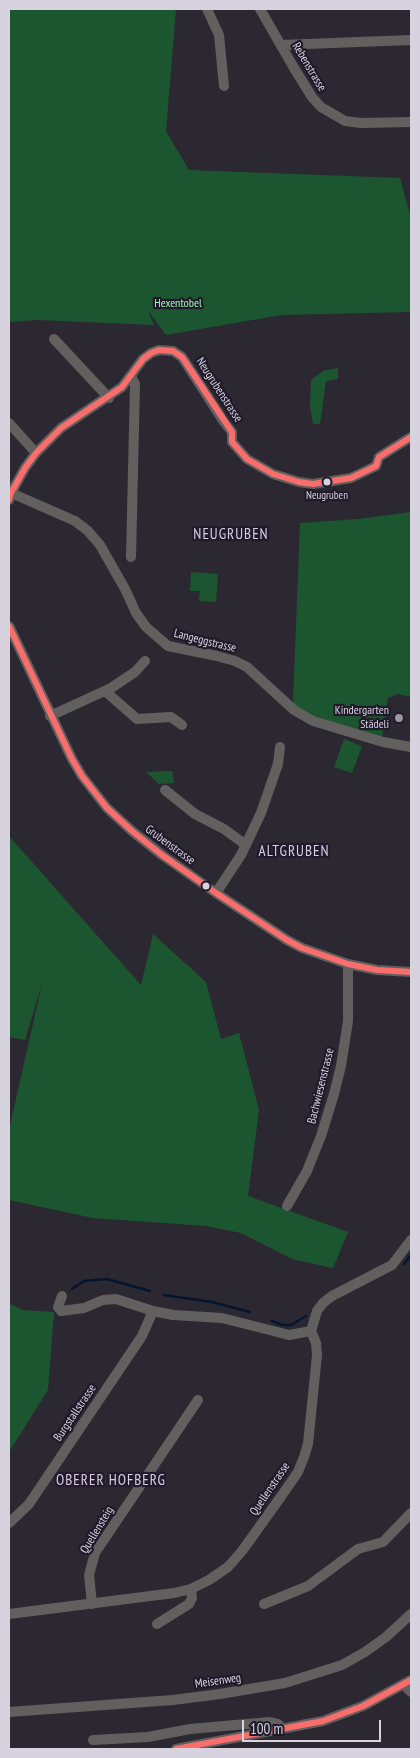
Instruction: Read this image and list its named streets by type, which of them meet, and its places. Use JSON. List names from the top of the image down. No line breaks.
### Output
{"streets":{"street":["Rebenstrasse","Neugrubenstrasse","Langeggstrasse","Grubenstrasse","Bachwiesenstrasse","Burgstallstrasse","Quellenstrasse","Quellensteig","Meisenweg"]},"crossings":[["Neugrubenstrasse","Langeggstrasse"],["Grubenstrasse","Bachwiesenstrasse"],["Quellenstrasse","Quellensteig"]],"districts":["NEUGRUBEN","ALTGRUBEN","OBERER HOFBERG"],"parks":["Hexentobel"],"places":["Neugruben","Kindergarten Städeli"],"scale_bar":"100 m"}
